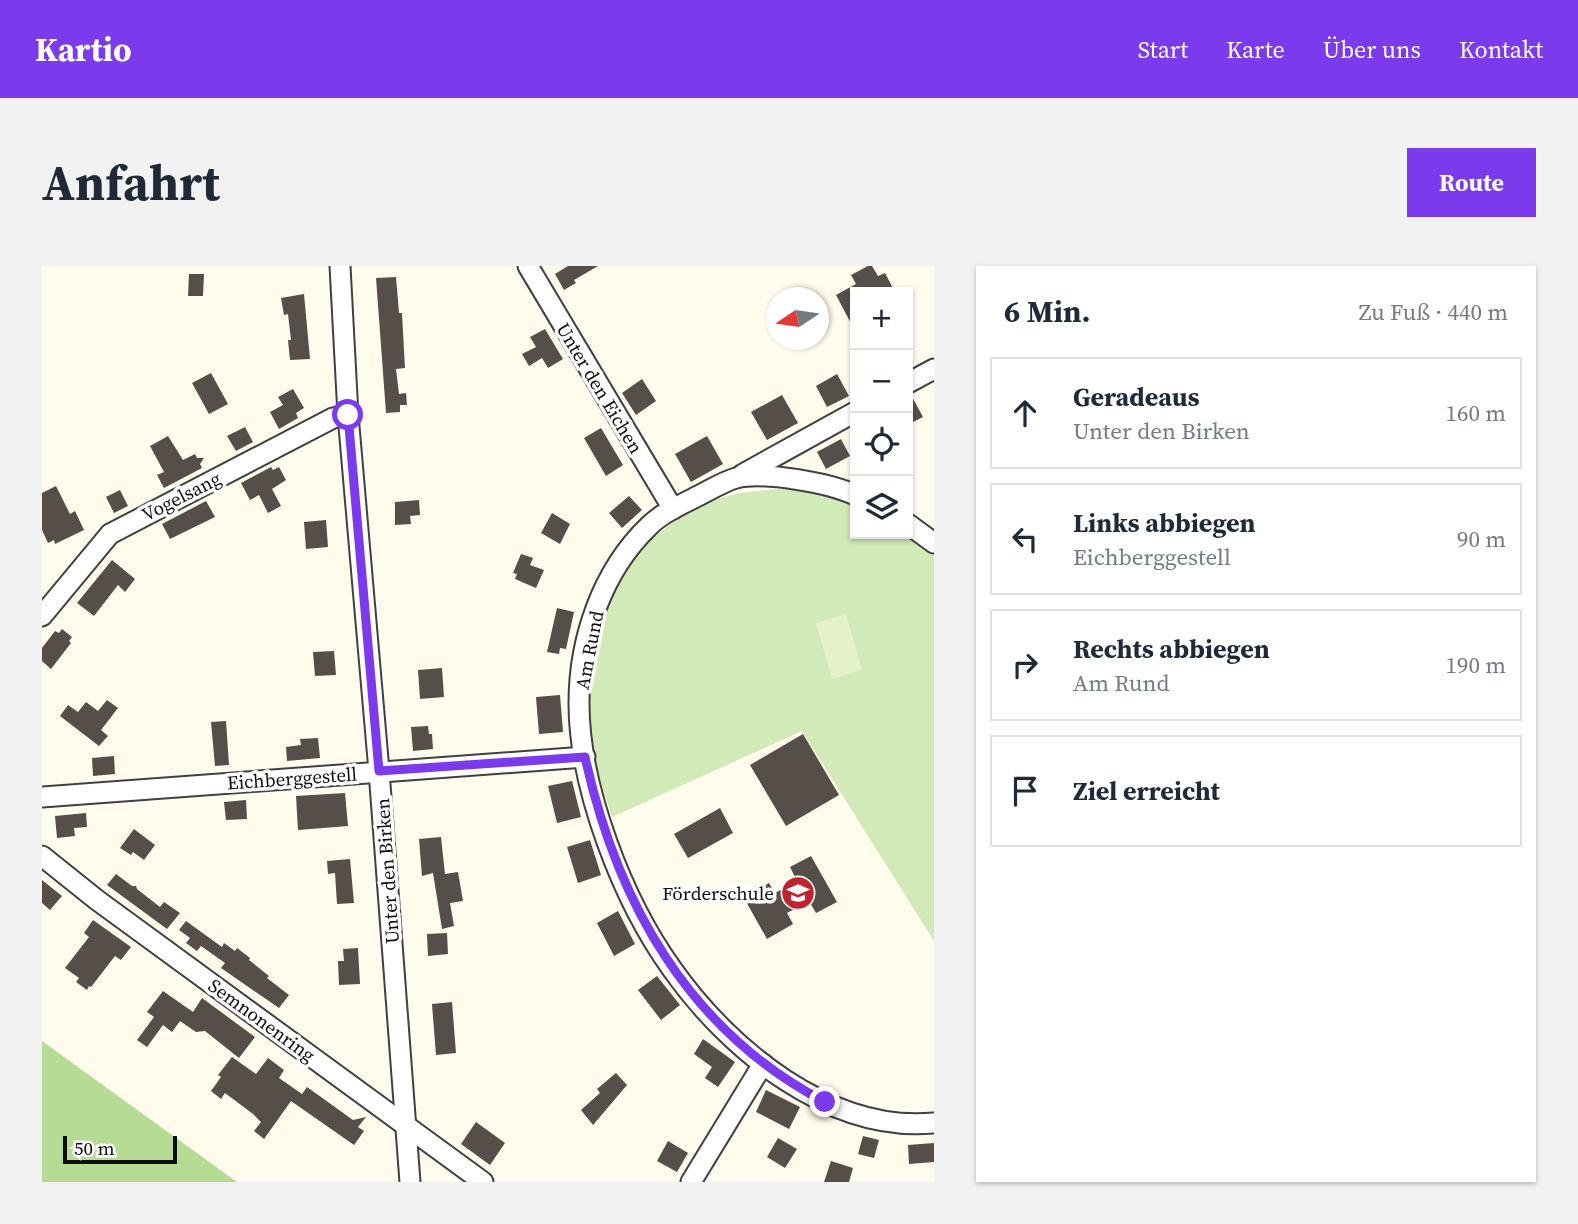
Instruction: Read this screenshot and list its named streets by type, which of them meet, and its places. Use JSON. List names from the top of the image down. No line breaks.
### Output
{"streets":{"street":["Unter den Eichen","Vogelsang","Am Rund","Eichberggestell","Unter den Birken","Semnonenring"]},"crossings":[["Unter den Eichen","Am Rund"],["Vogelsang","Unter den Birken"],["Am Rund","Eichberggestell"],["Eichberggestell","Unter den Birken"],["Unter den Birken","Semnonenring"]],"places":{"school or university":["Förderschule"]},"scale_bar":"50 m","north":"left","page":{"header":"Kartio","nav":["Start","Karte","Über uns","Kontakt"],"buttons":"Route","title":"Anfahrt","heading":["6 Min.","Zu Fuß · 440 m"],"map_buttons":["+","−"],"list":[["Geradeaus","Unter den Birken","160 m"],["Links abbiegen","Eichberggestell","90 m"],["Rechts abbiegen","Am Rund","190 m"],"Ziel erreicht"],"scale":"50 m"}}
